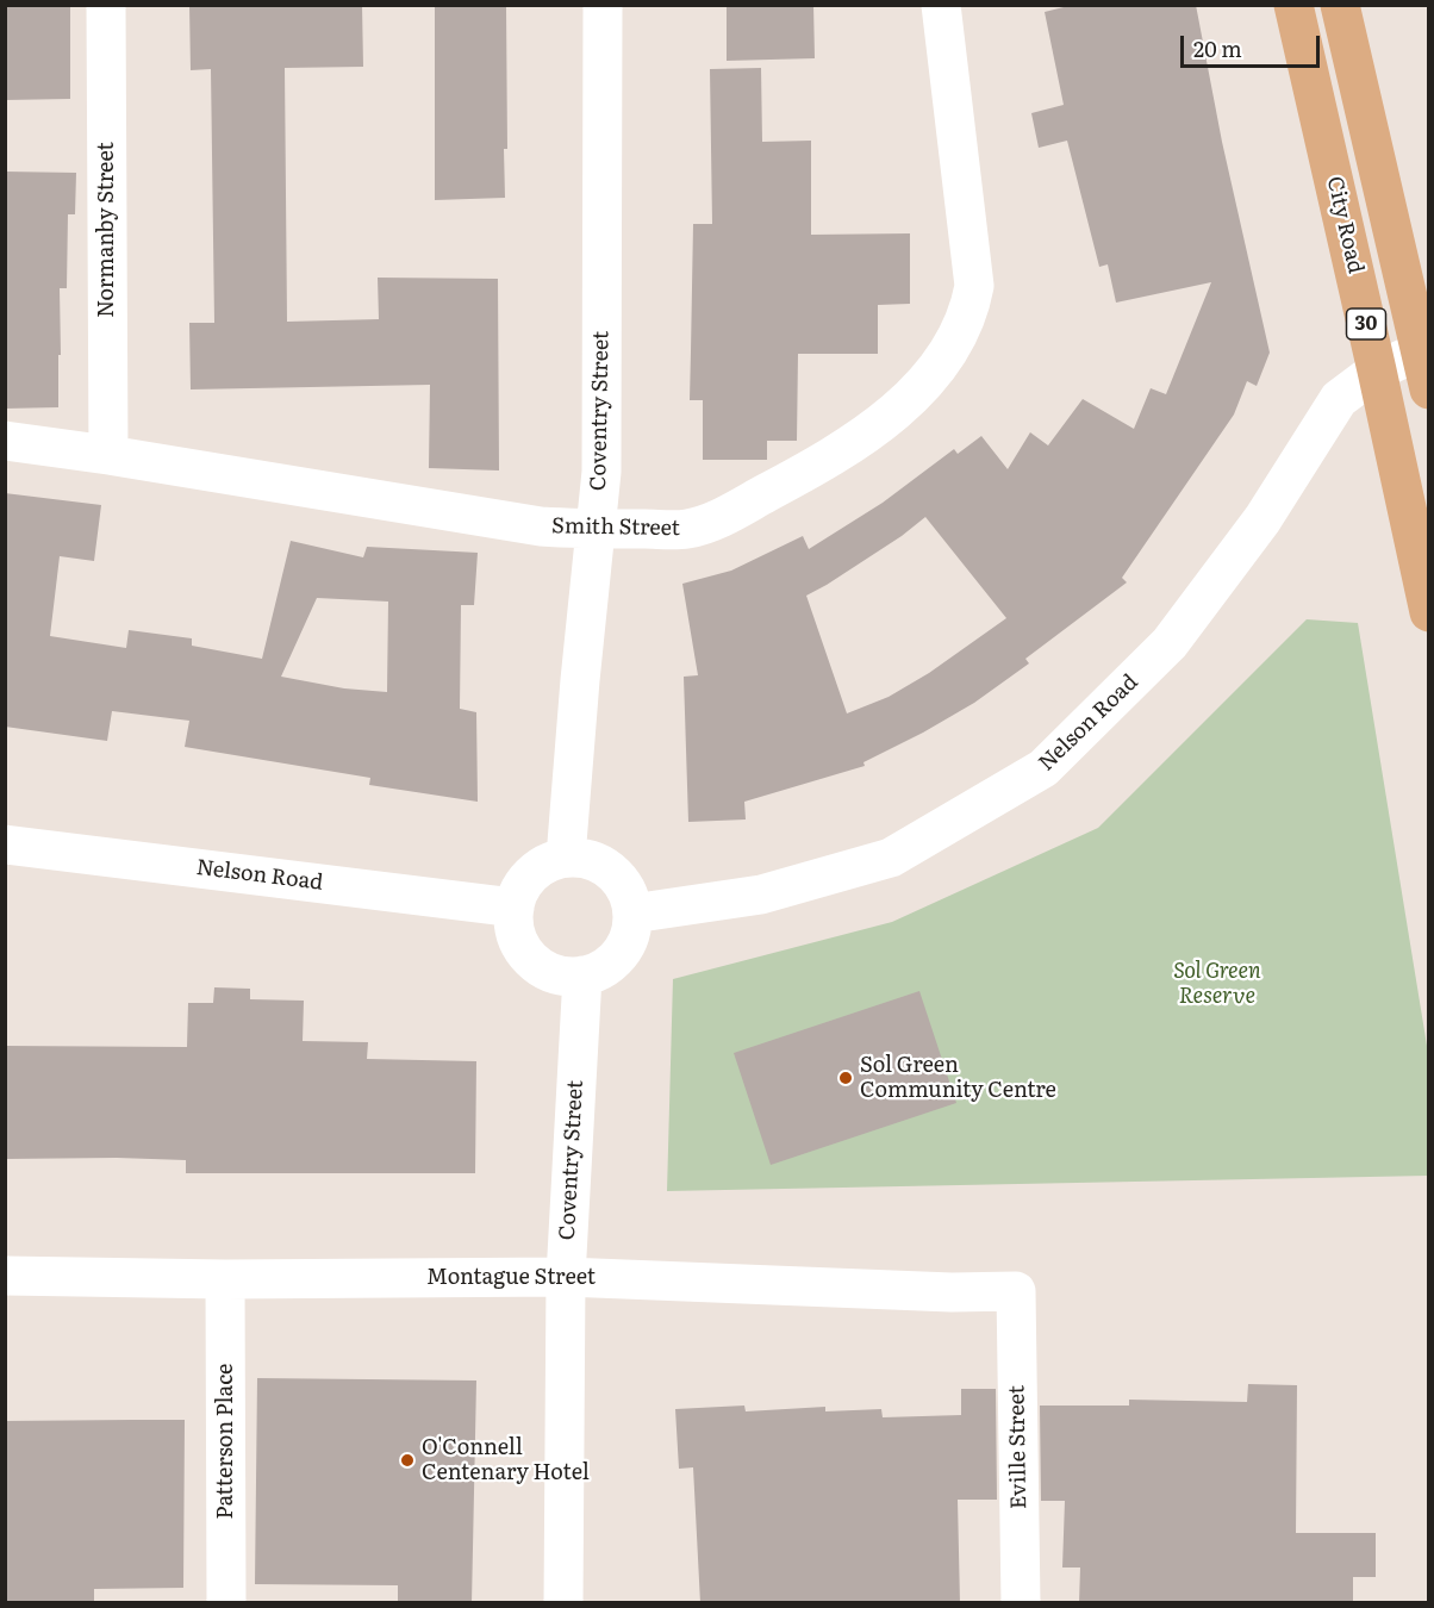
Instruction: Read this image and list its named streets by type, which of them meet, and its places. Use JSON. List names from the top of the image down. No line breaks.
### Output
{"streets":{"main road":["City Road","30"],"street":["Normanby Street","Coventry Street","Smith Street","Nelson Road","Montague Street","Patterson Place","Eville Street"]},"crossings":[["City Road","Nelson Road"],["Normanby Street","Smith Street"],["Coventry Street","Smith Street"],["Coventry Street","Nelson Road"],["Coventry Street","Montague Street"],["Montague Street","Patterson Place"],["Montague Street","Eville Street"]],"parks":["Sol Green Reserve"],"places":["Sol Green Community Centre","O'Connell Centenary Hotel"],"scale_bar":"20 m"}
